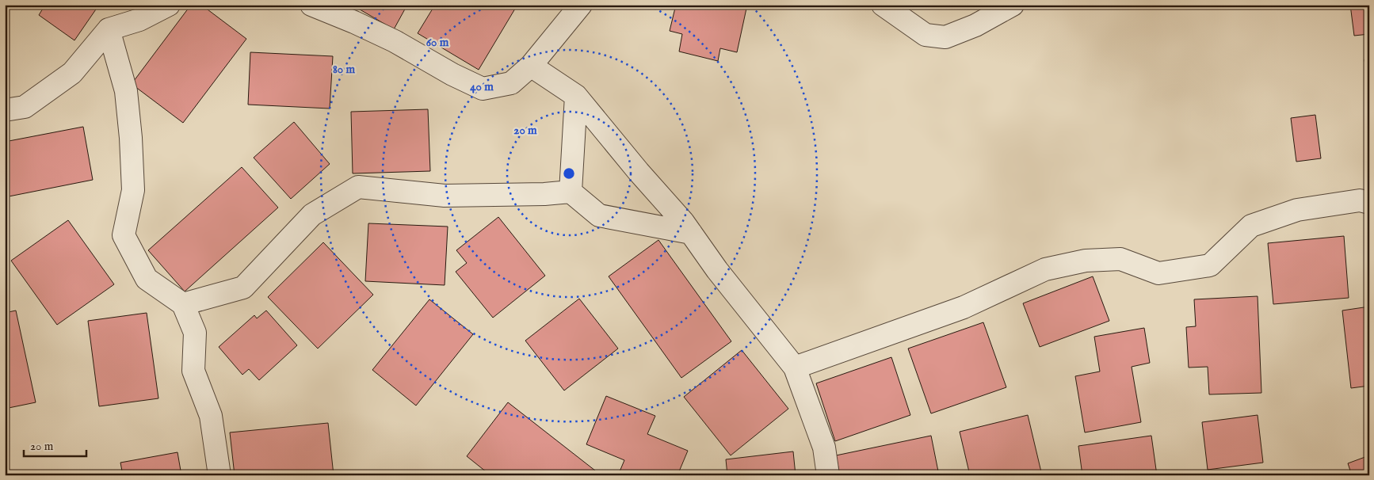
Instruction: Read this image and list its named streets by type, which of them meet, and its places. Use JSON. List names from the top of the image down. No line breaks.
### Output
{"scale_bar":"20 m","rings":["60 m","80 m","40 m","20 m"]}
